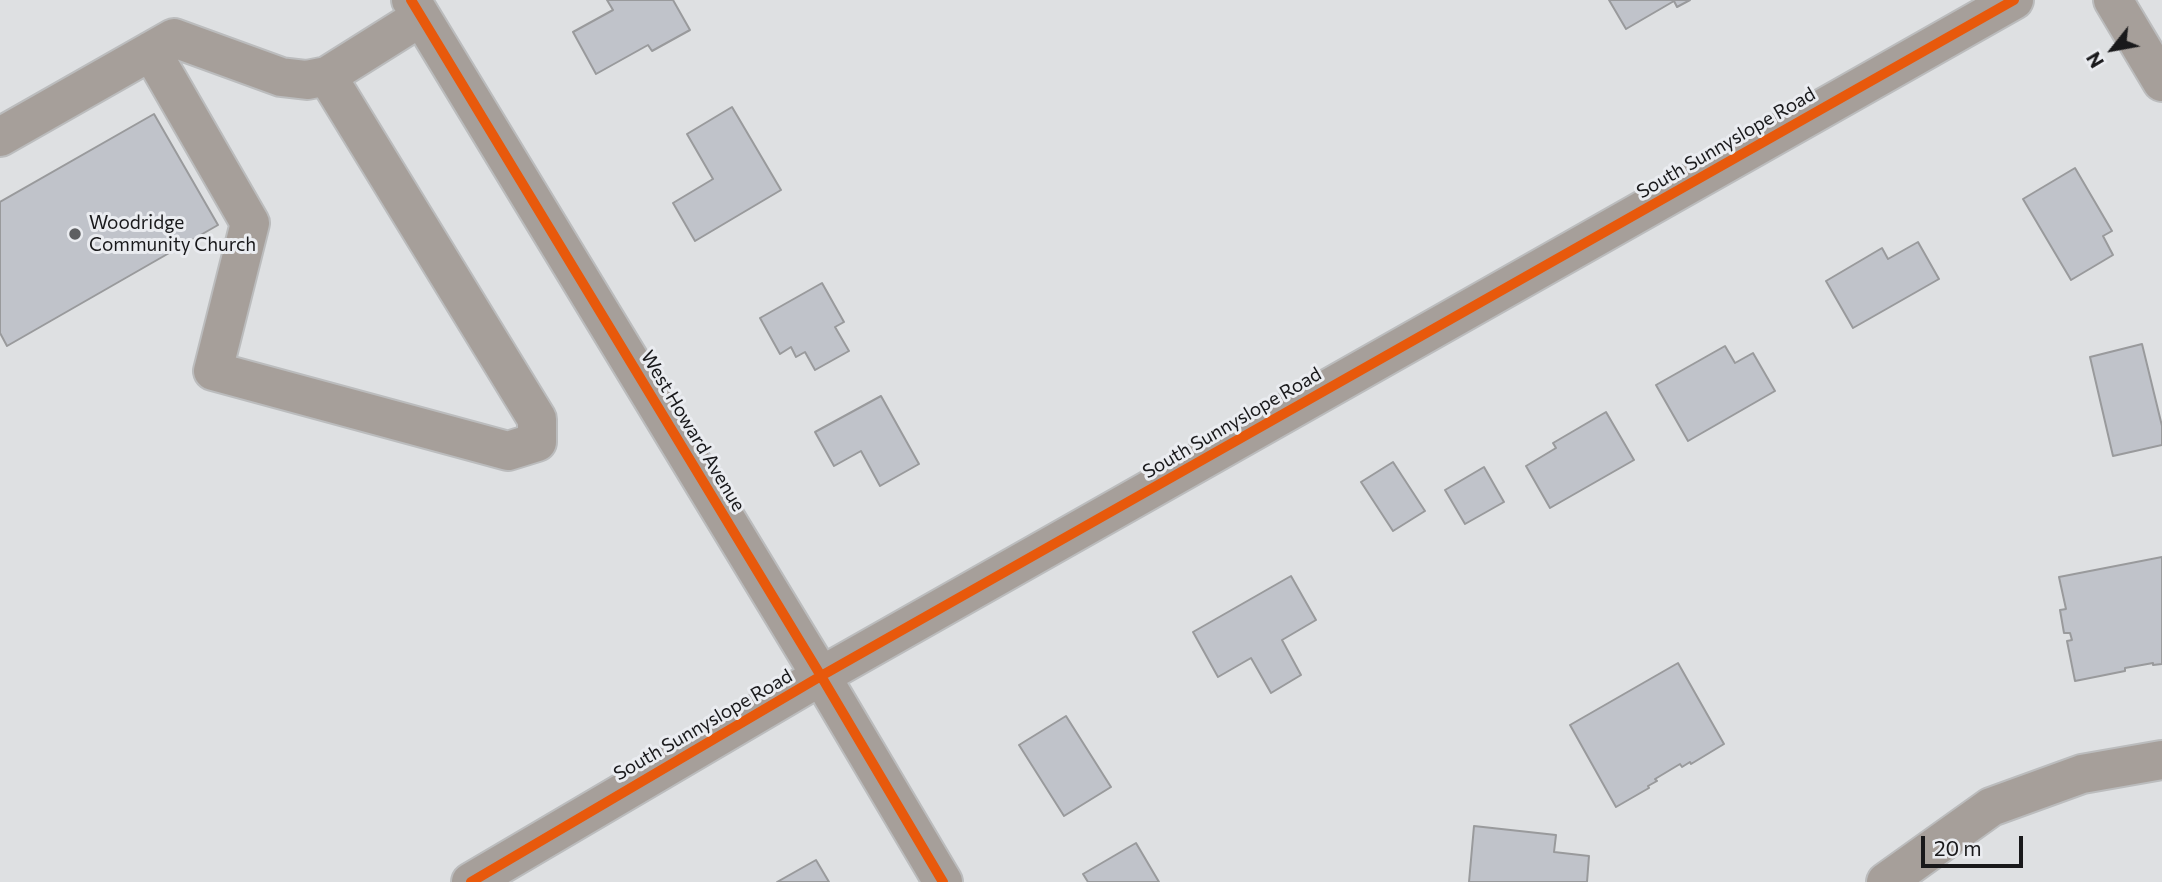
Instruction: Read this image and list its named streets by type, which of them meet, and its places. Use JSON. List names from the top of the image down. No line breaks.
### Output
{"streets":{"street":["South Sunnyslope Road","West Howard Avenue"]},"crossings":[["South Sunnyslope Road","West Howard Avenue"]],"places":["Woodridge Community Church"],"scale_bar":"20 m","north":"bottom left"}
